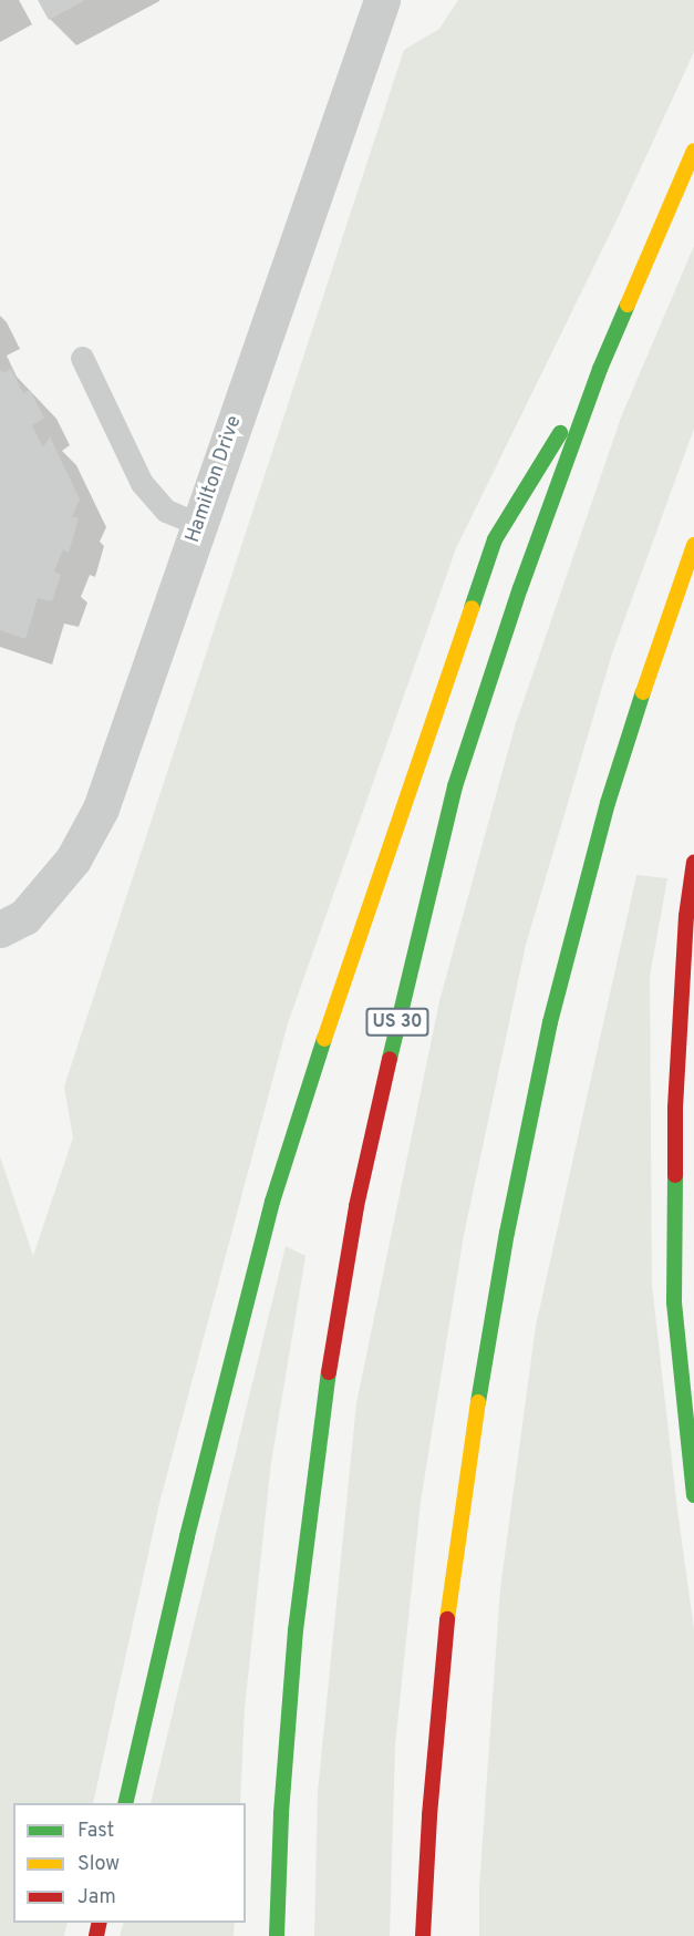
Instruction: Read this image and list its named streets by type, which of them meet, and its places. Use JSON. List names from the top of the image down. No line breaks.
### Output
{"streets":{"highway":["US 30"],"street":["Hamilton Drive"]},"legend":["Fast","Slow","Jam"]}
